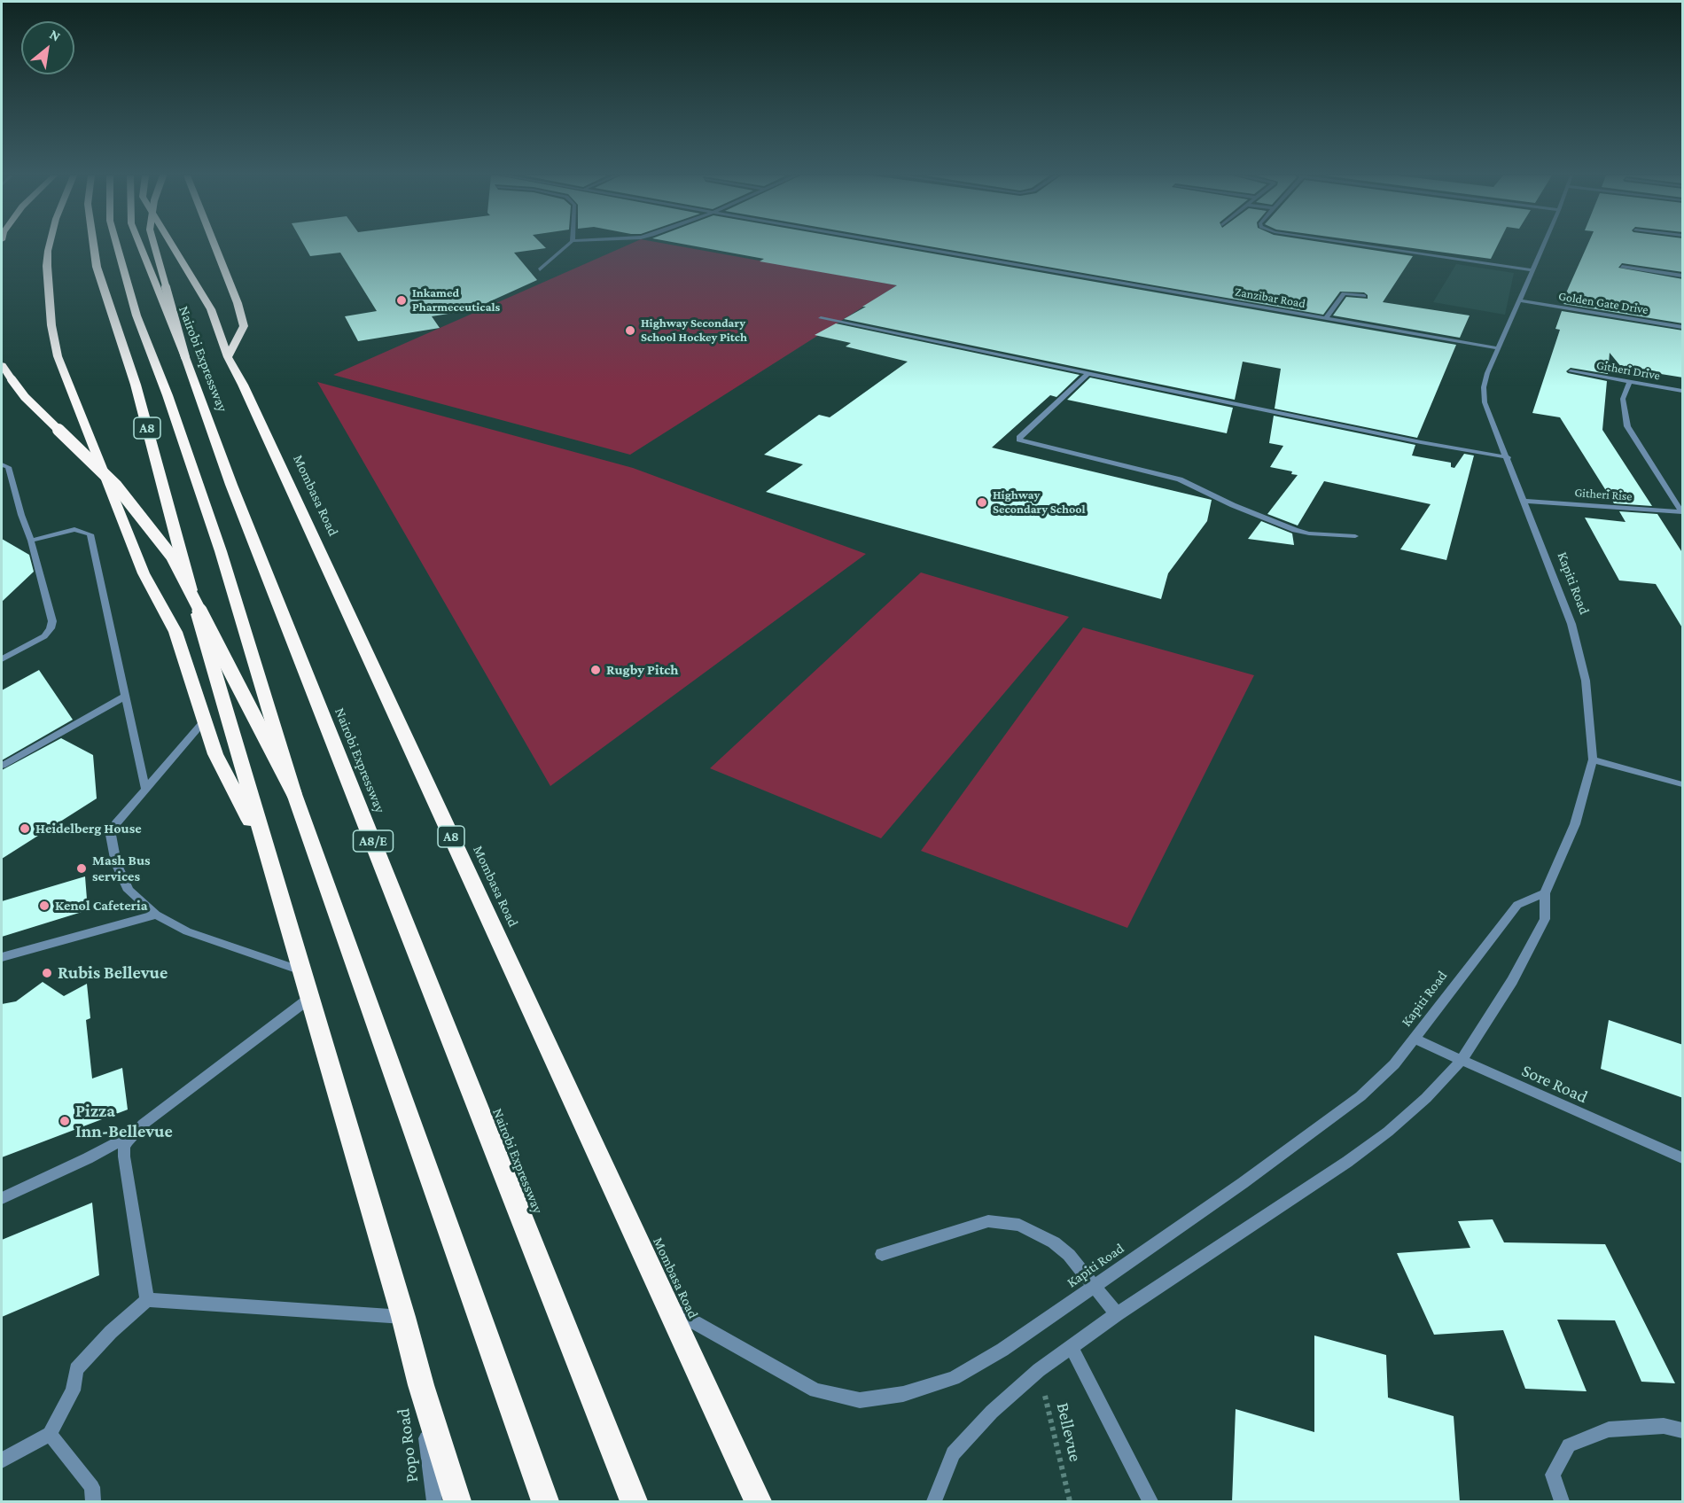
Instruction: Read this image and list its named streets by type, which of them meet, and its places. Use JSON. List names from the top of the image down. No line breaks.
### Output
{"streets":{"highway":["Nairobi Expressway","A8","Mombasa Road","A8/E"],"street":["Zanzibar Road","Golden Gate Drive","Githeri Drive","Githeri Rise","Kapiti Road","Sore Road","Popo Road"],"path":["Bellevue"]},"crossings":[["Zanzibar Road","Kapiti Road"],["Golden Gate Drive","Kapiti Road"],["A8","Popo Road"],["Githeri Rise","Kapiti Road"],["Mombasa Road","Kapiti Road"],["Kapiti Road","Sore Road"]],"places":["Inkamed Pharmeceuticals","Highway Secondary School Hockey Pitch","Highway Secondary School","Rugby Pitch","Heidelberg House","Mash Bus services","Kenol Cafeteria","Rubis Bellevue","Pizza Inn-Bellevue"],"north":"top right"}
